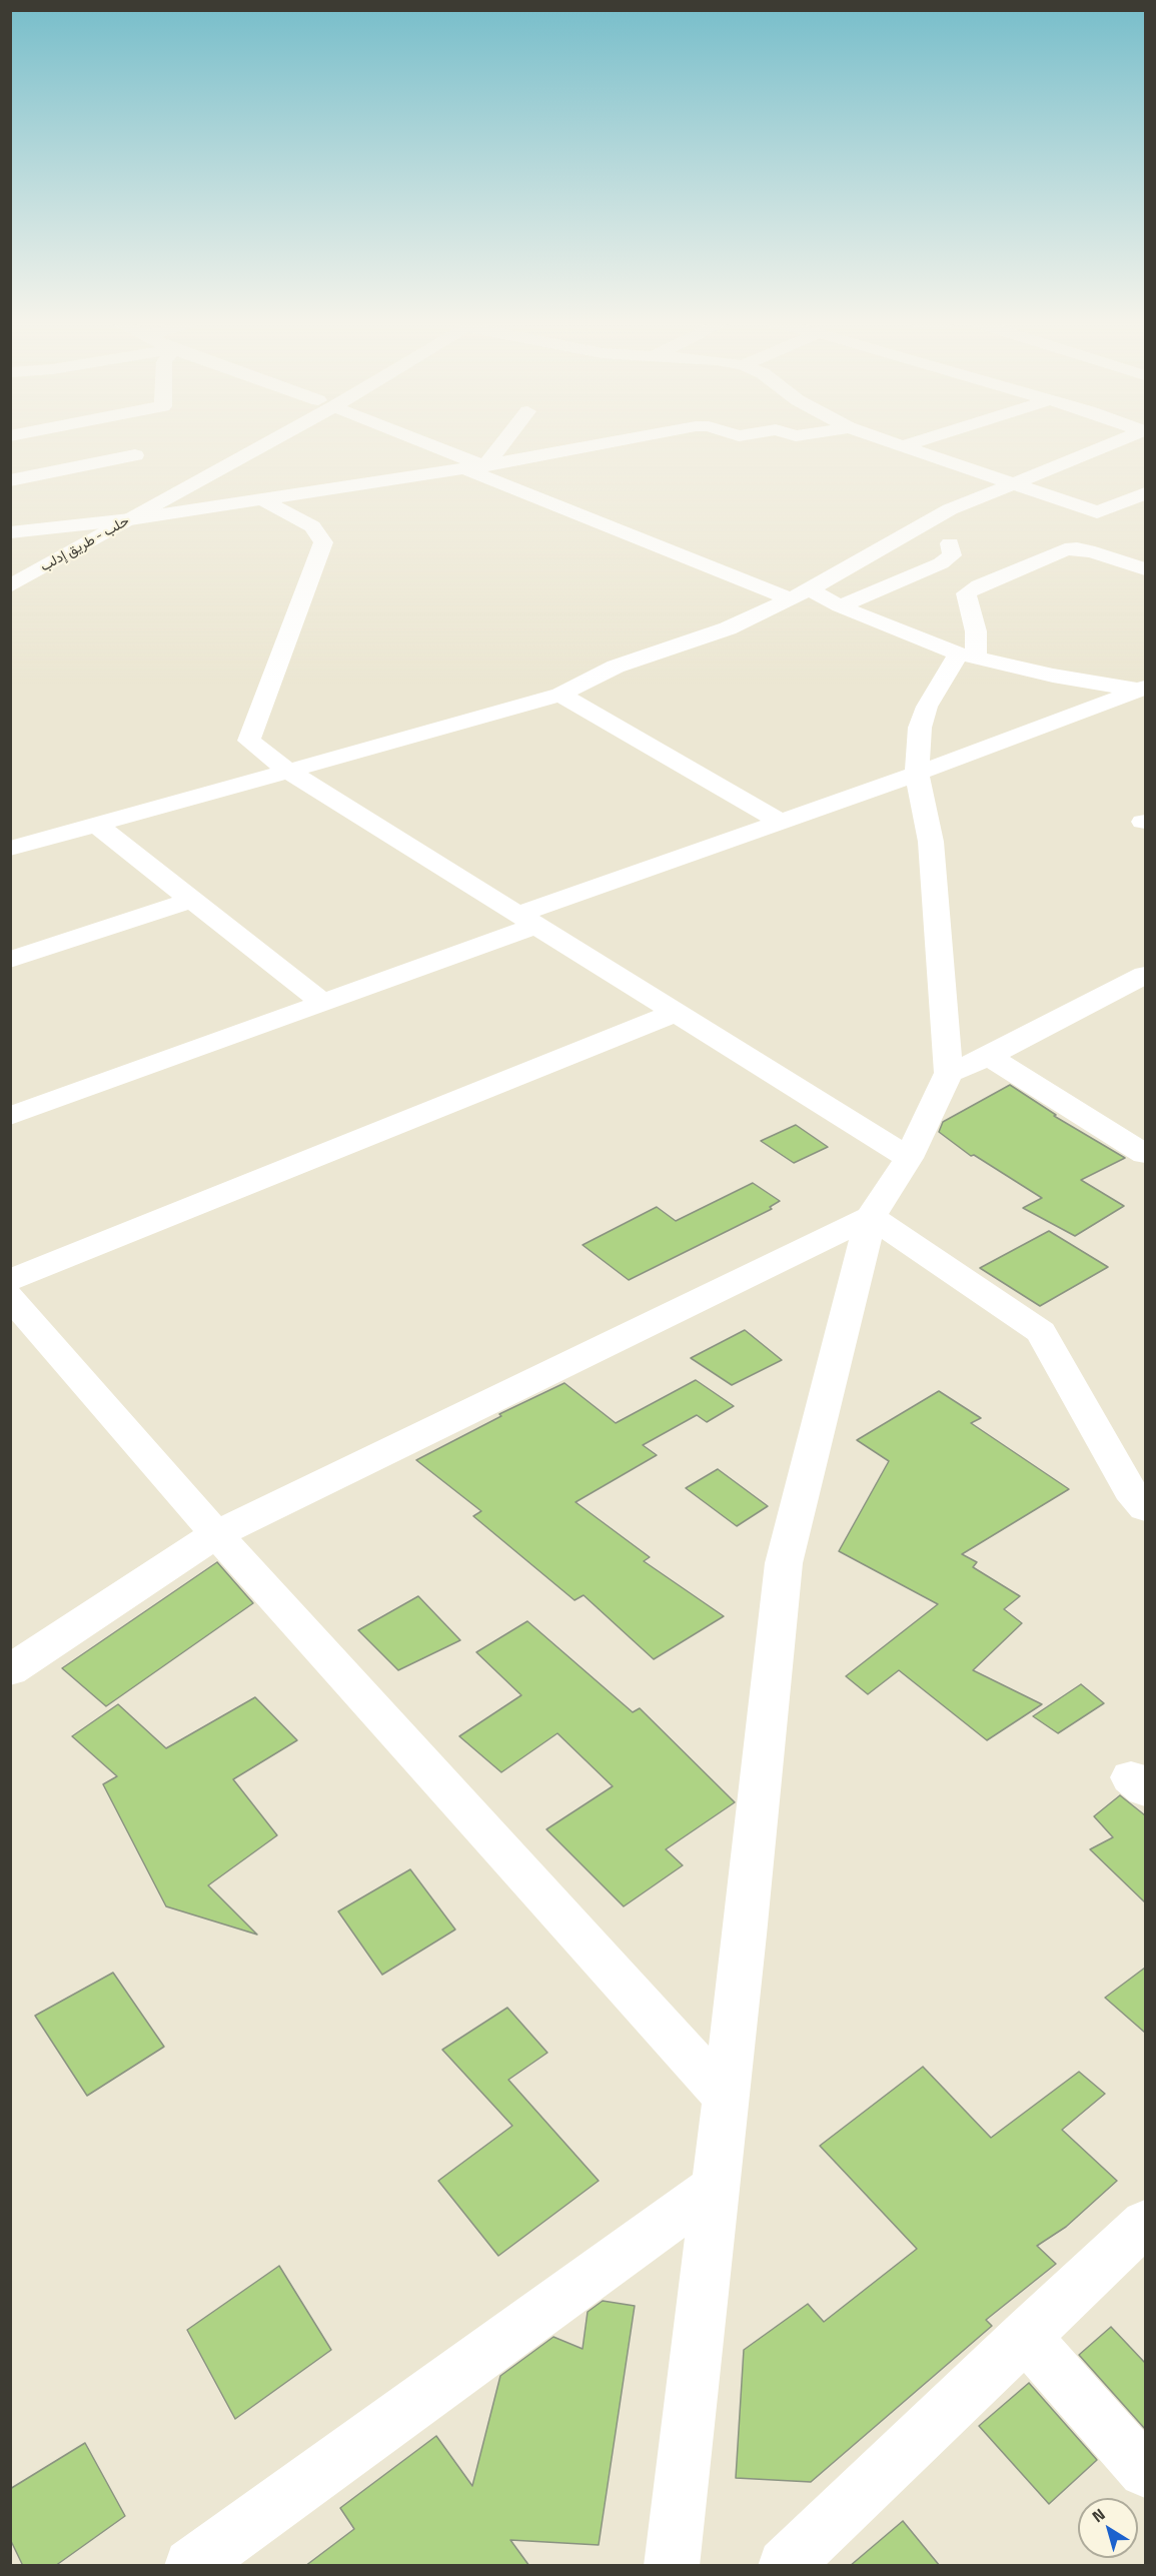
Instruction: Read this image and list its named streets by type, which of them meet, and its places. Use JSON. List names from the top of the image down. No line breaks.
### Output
{"streets":{"street":["حلب - طريق إدلب"]},"north":"top left"}
